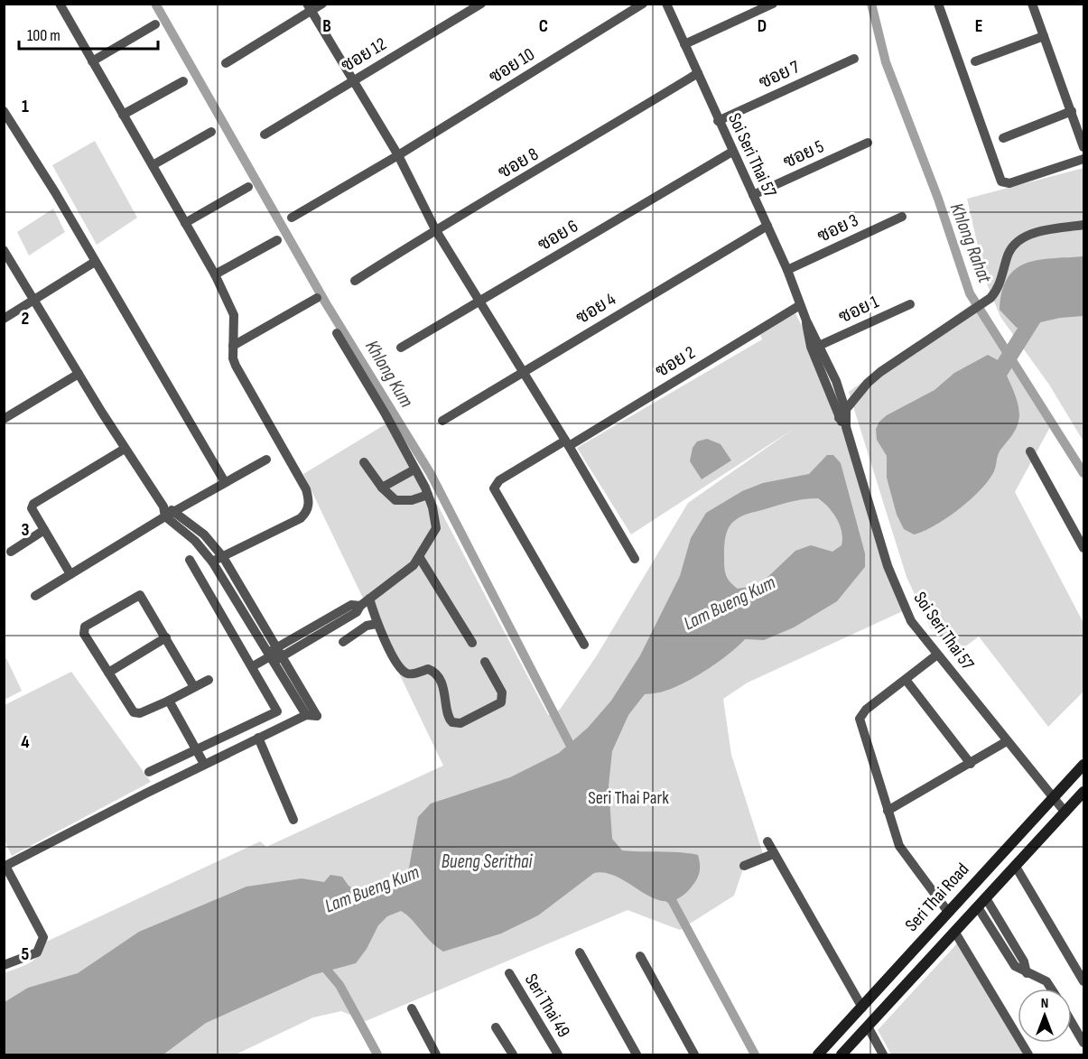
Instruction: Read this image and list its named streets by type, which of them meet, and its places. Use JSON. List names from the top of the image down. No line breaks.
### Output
{"streets":{"main road":["Seri Thai Road"],"street":["ซอย 12","ซอย 10","ซอย 7","ซอย 5","Soi Seri Thai 57","ซอย 8","ซอย 3","ซอย 6","ซอย 4","ซอย 1","ซอย 2","Seri Thai 49"]},"crossings":[["ซอย 7","Soi Seri Thai 57"],["ซอย 5","Soi Seri Thai 57"],["Soi Seri Thai 57","ซอย 8"],["Soi Seri Thai 57","ซอย 3"],["Soi Seri Thai 57","ซอย 6"],["Soi Seri Thai 57","ซอย 4"],["Soi Seri Thai 57","ซอย 1"],["Soi Seri Thai 57","ซอย 2"],["Soi Seri Thai 57","Seri Thai Road"]],"water":["Khlong Rahat","Khlong Kum","Lam Bueng Kum","Bueng Serithai"],"parks":["Seri Thai Park"],"scale_bar":"100 m","north":"top","grid":{"columns":["B","C","D","E"],"rows":["1","2","3","4","5"]}}
